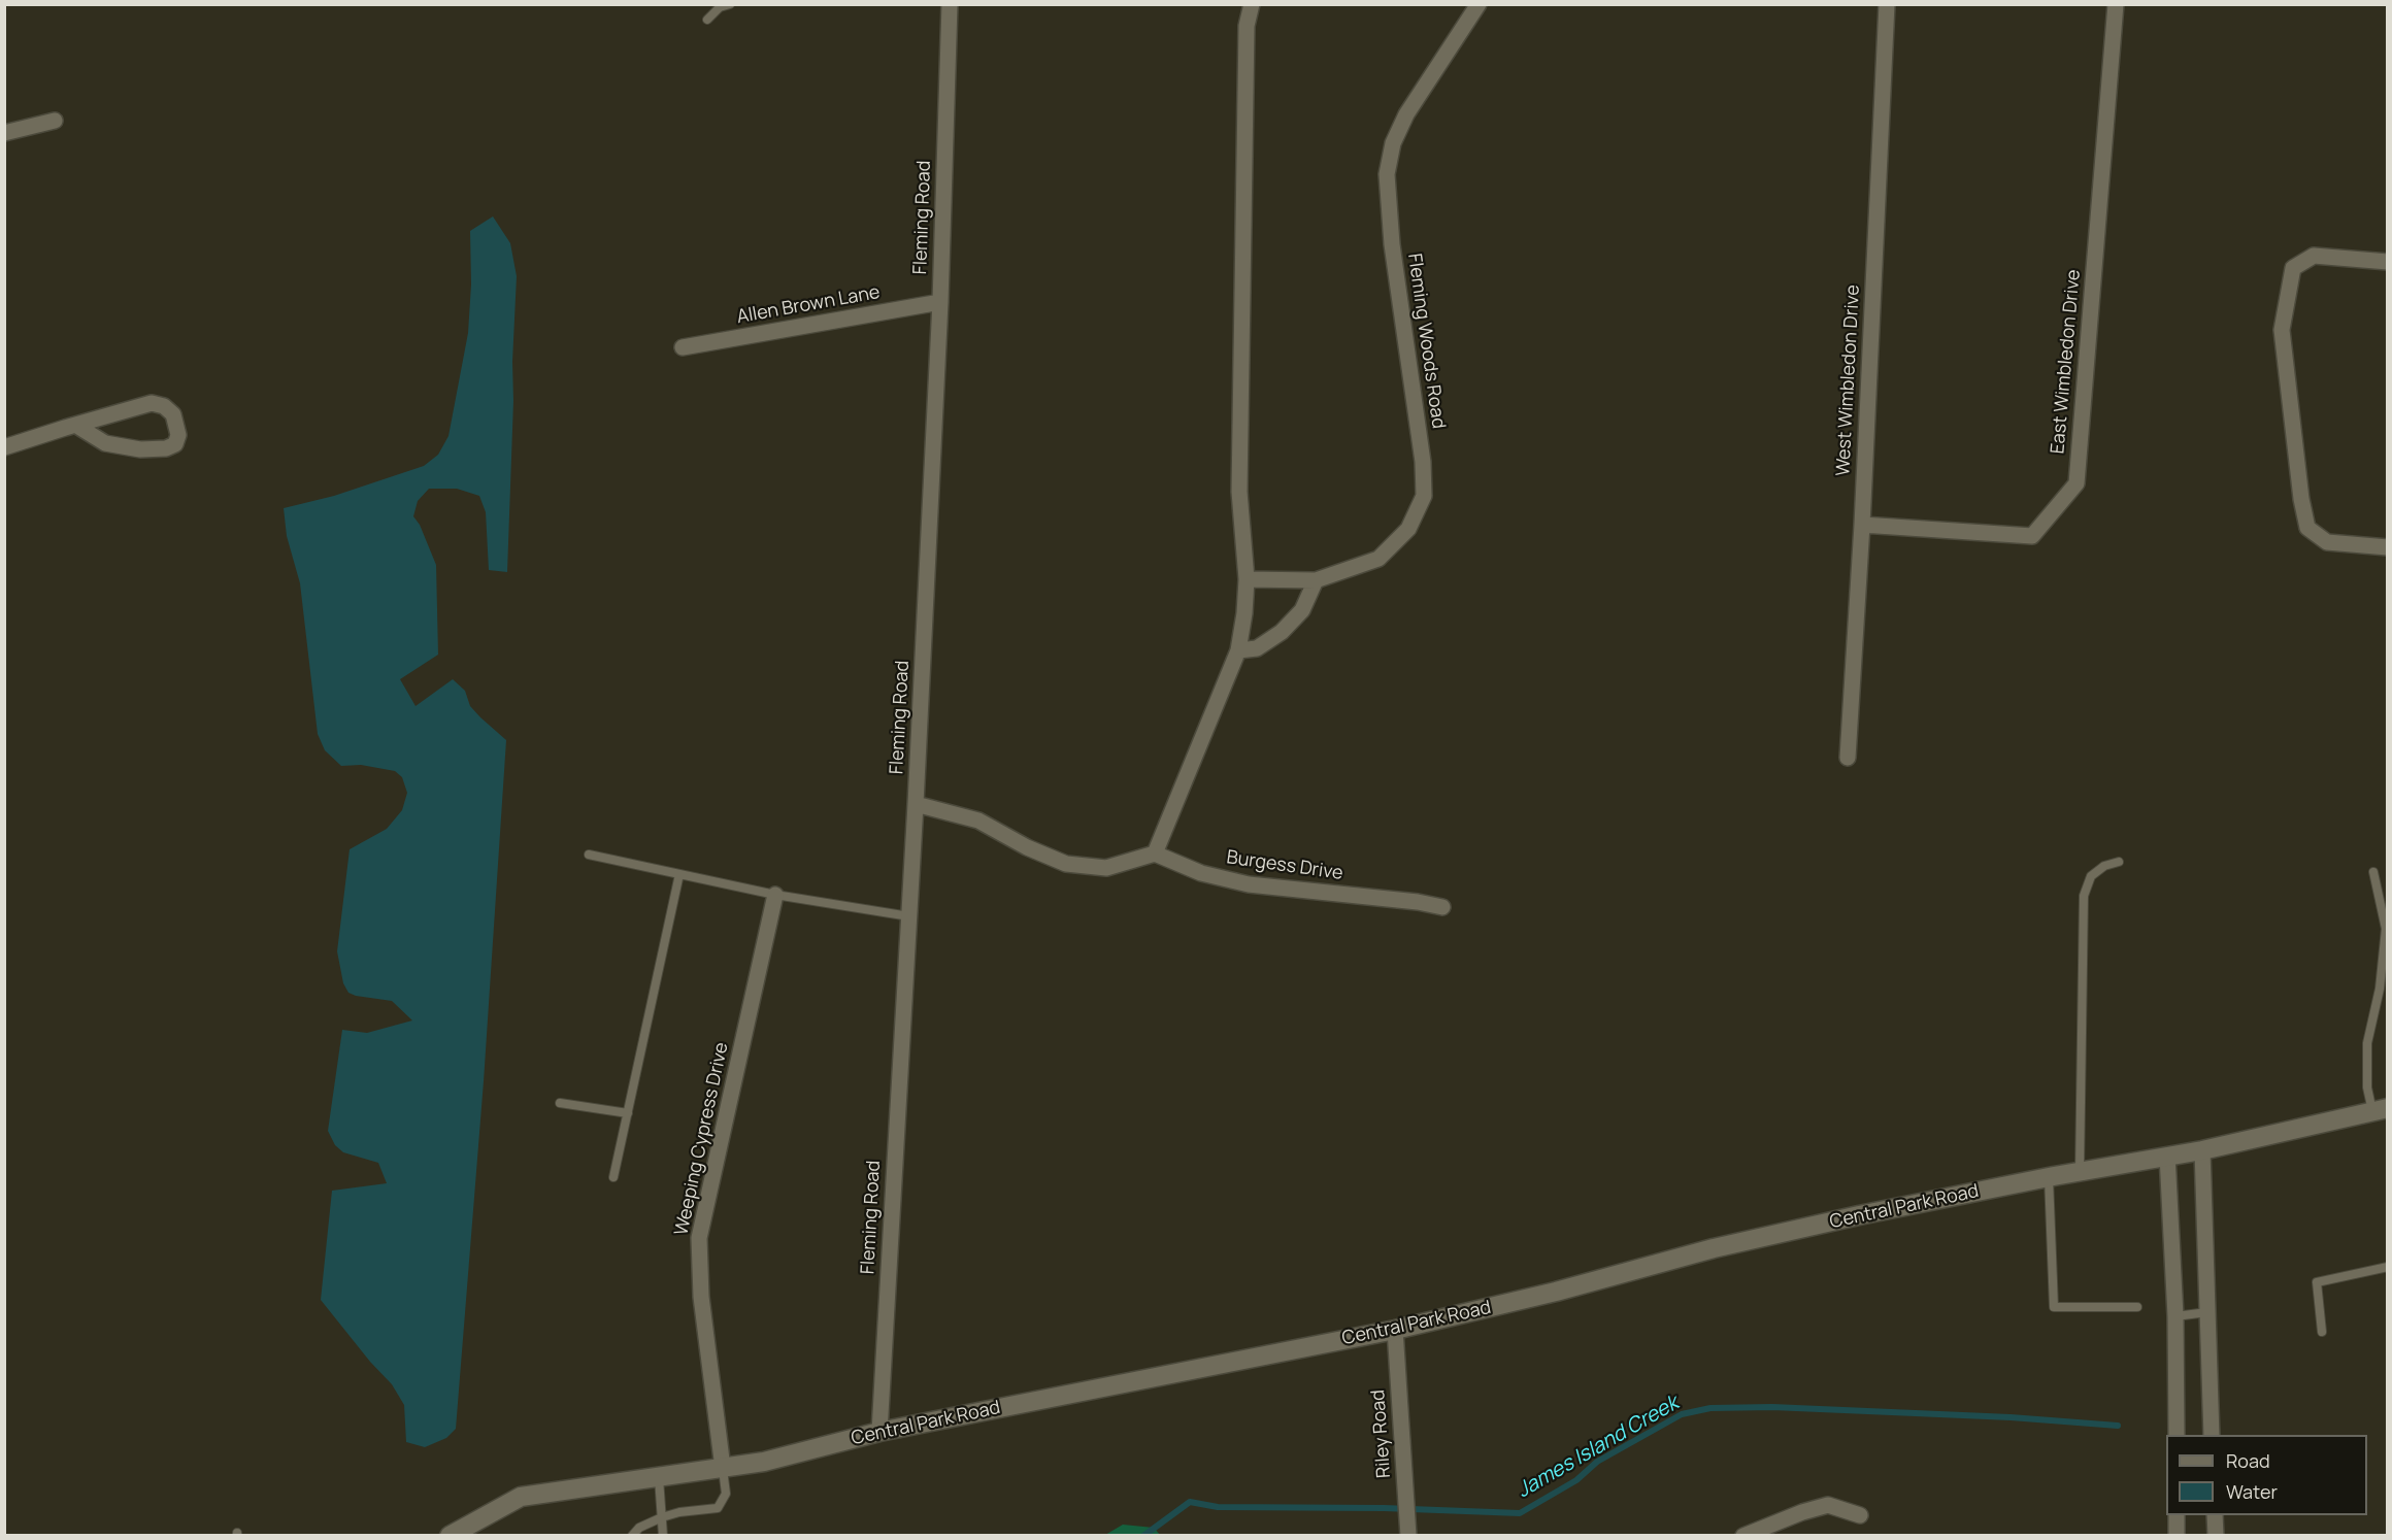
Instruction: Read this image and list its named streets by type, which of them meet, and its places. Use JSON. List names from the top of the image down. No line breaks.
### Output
{"streets":{"street":["Fleming Road","Allen Brown Lane","Fleming Woods Road","East Wimbledon Drive","West Wimbledon Drive","Burgess Drive","Weeping Cypress Drive","Central Park Road","Riley Road"]},"crossings":[["Fleming Road","Allen Brown Lane"],["Fleming Road","Central Park Road"],["East Wimbledon Drive","West Wimbledon Drive"],["Weeping Cypress Drive","Central Park Road"],["Central Park Road","Riley Road"]],"water":["James Island Creek"],"legend":["Road","Water"]}
